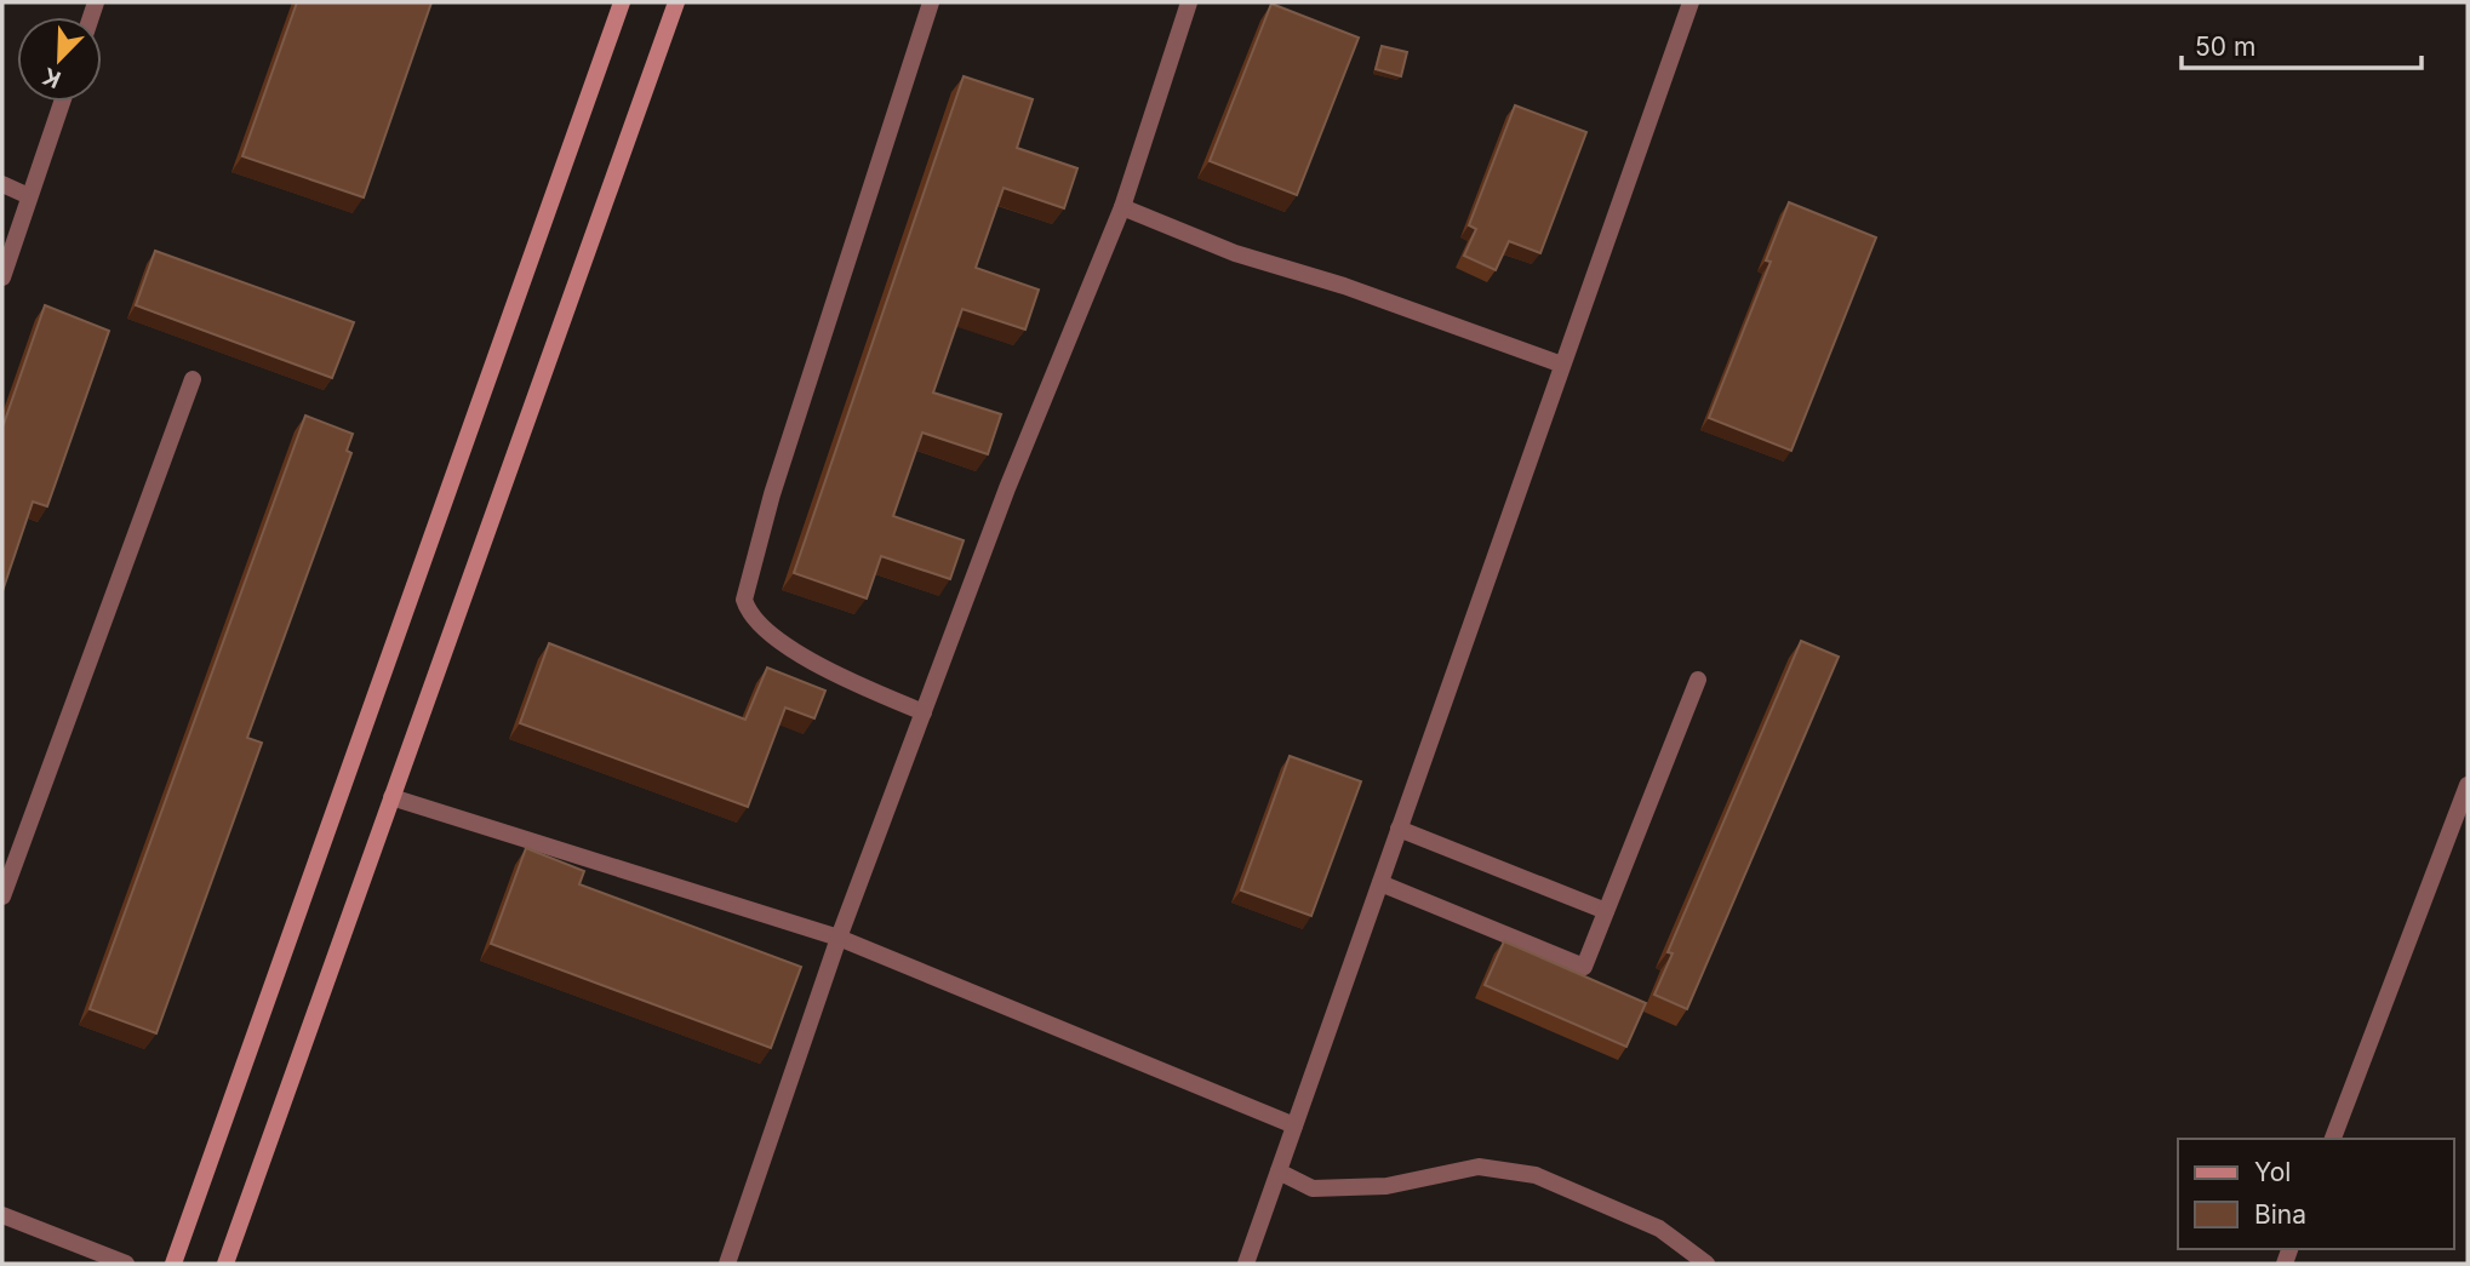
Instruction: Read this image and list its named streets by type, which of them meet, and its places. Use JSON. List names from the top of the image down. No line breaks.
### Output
{"legend":["Yol","Bina"],"scale_bar":"50 m","north":"bottom left"}
